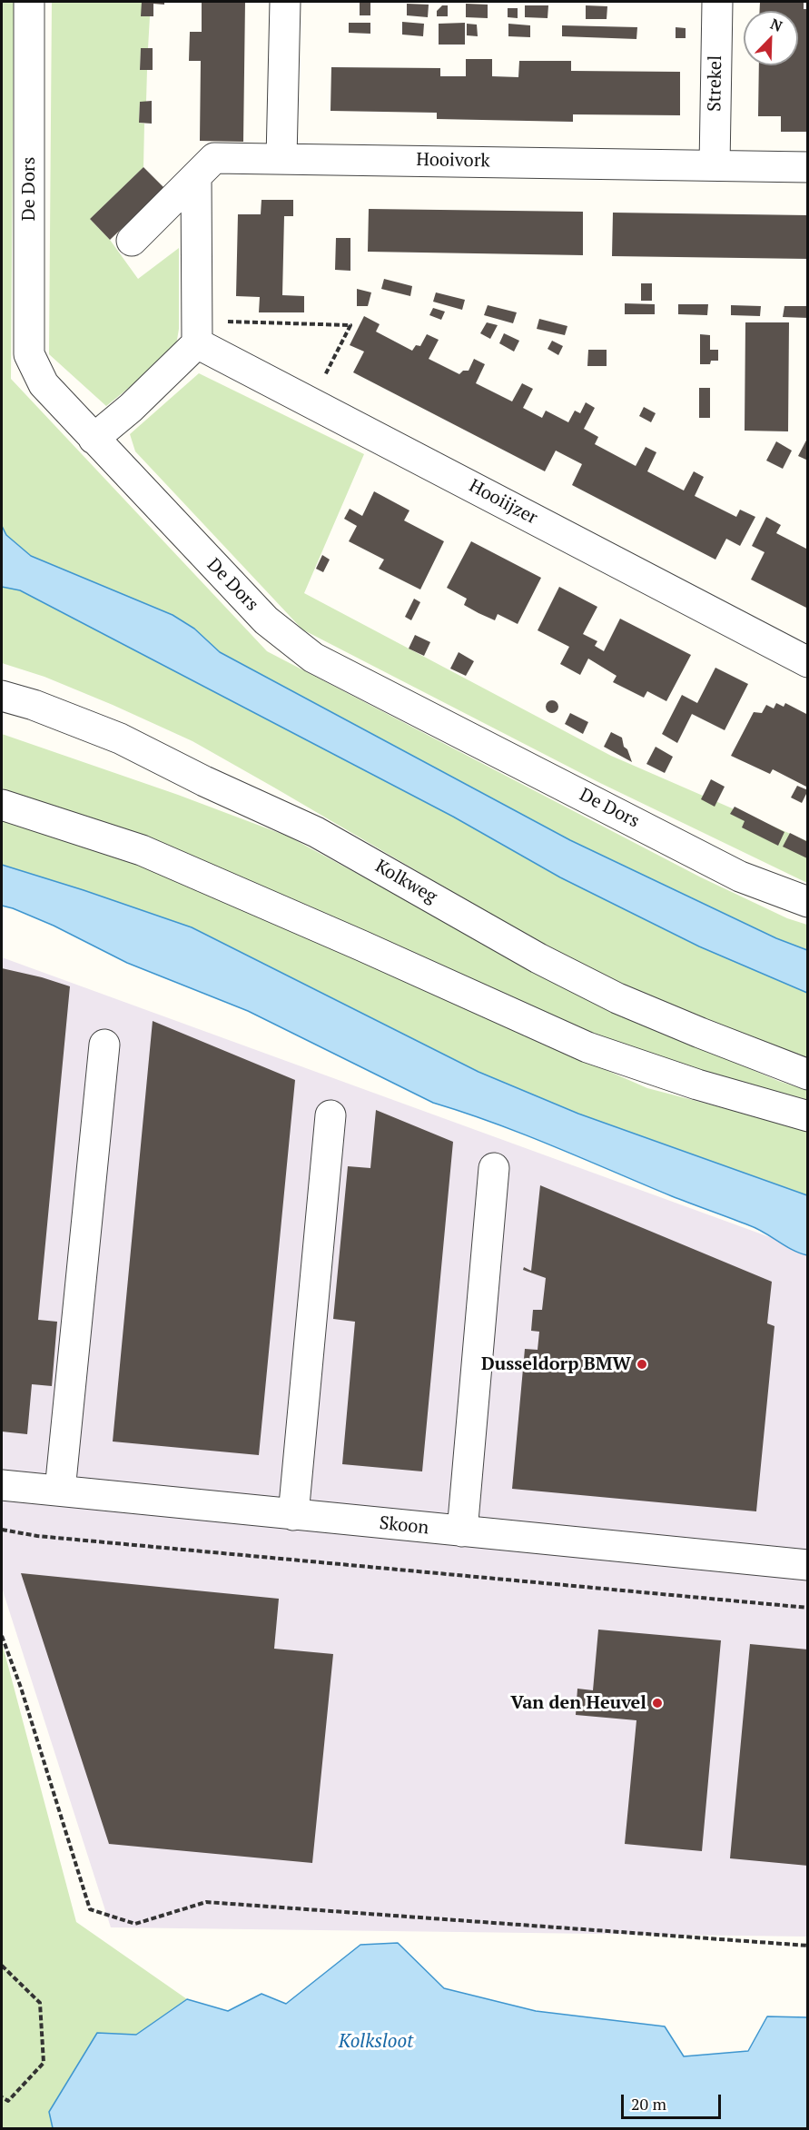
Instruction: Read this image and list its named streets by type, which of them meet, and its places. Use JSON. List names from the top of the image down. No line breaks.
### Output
{"streets":{"street":["Strekel","Hooivork","De Dors","Hooiijzer","Kolkweg","Skoon"]},"crossings":[["Strekel","Hooivork"]],"water":["Kolksloot"],"places":["Dusseldorp BMW","Van den Heuvel"],"scale_bar":"20 m","north":"top right"}
